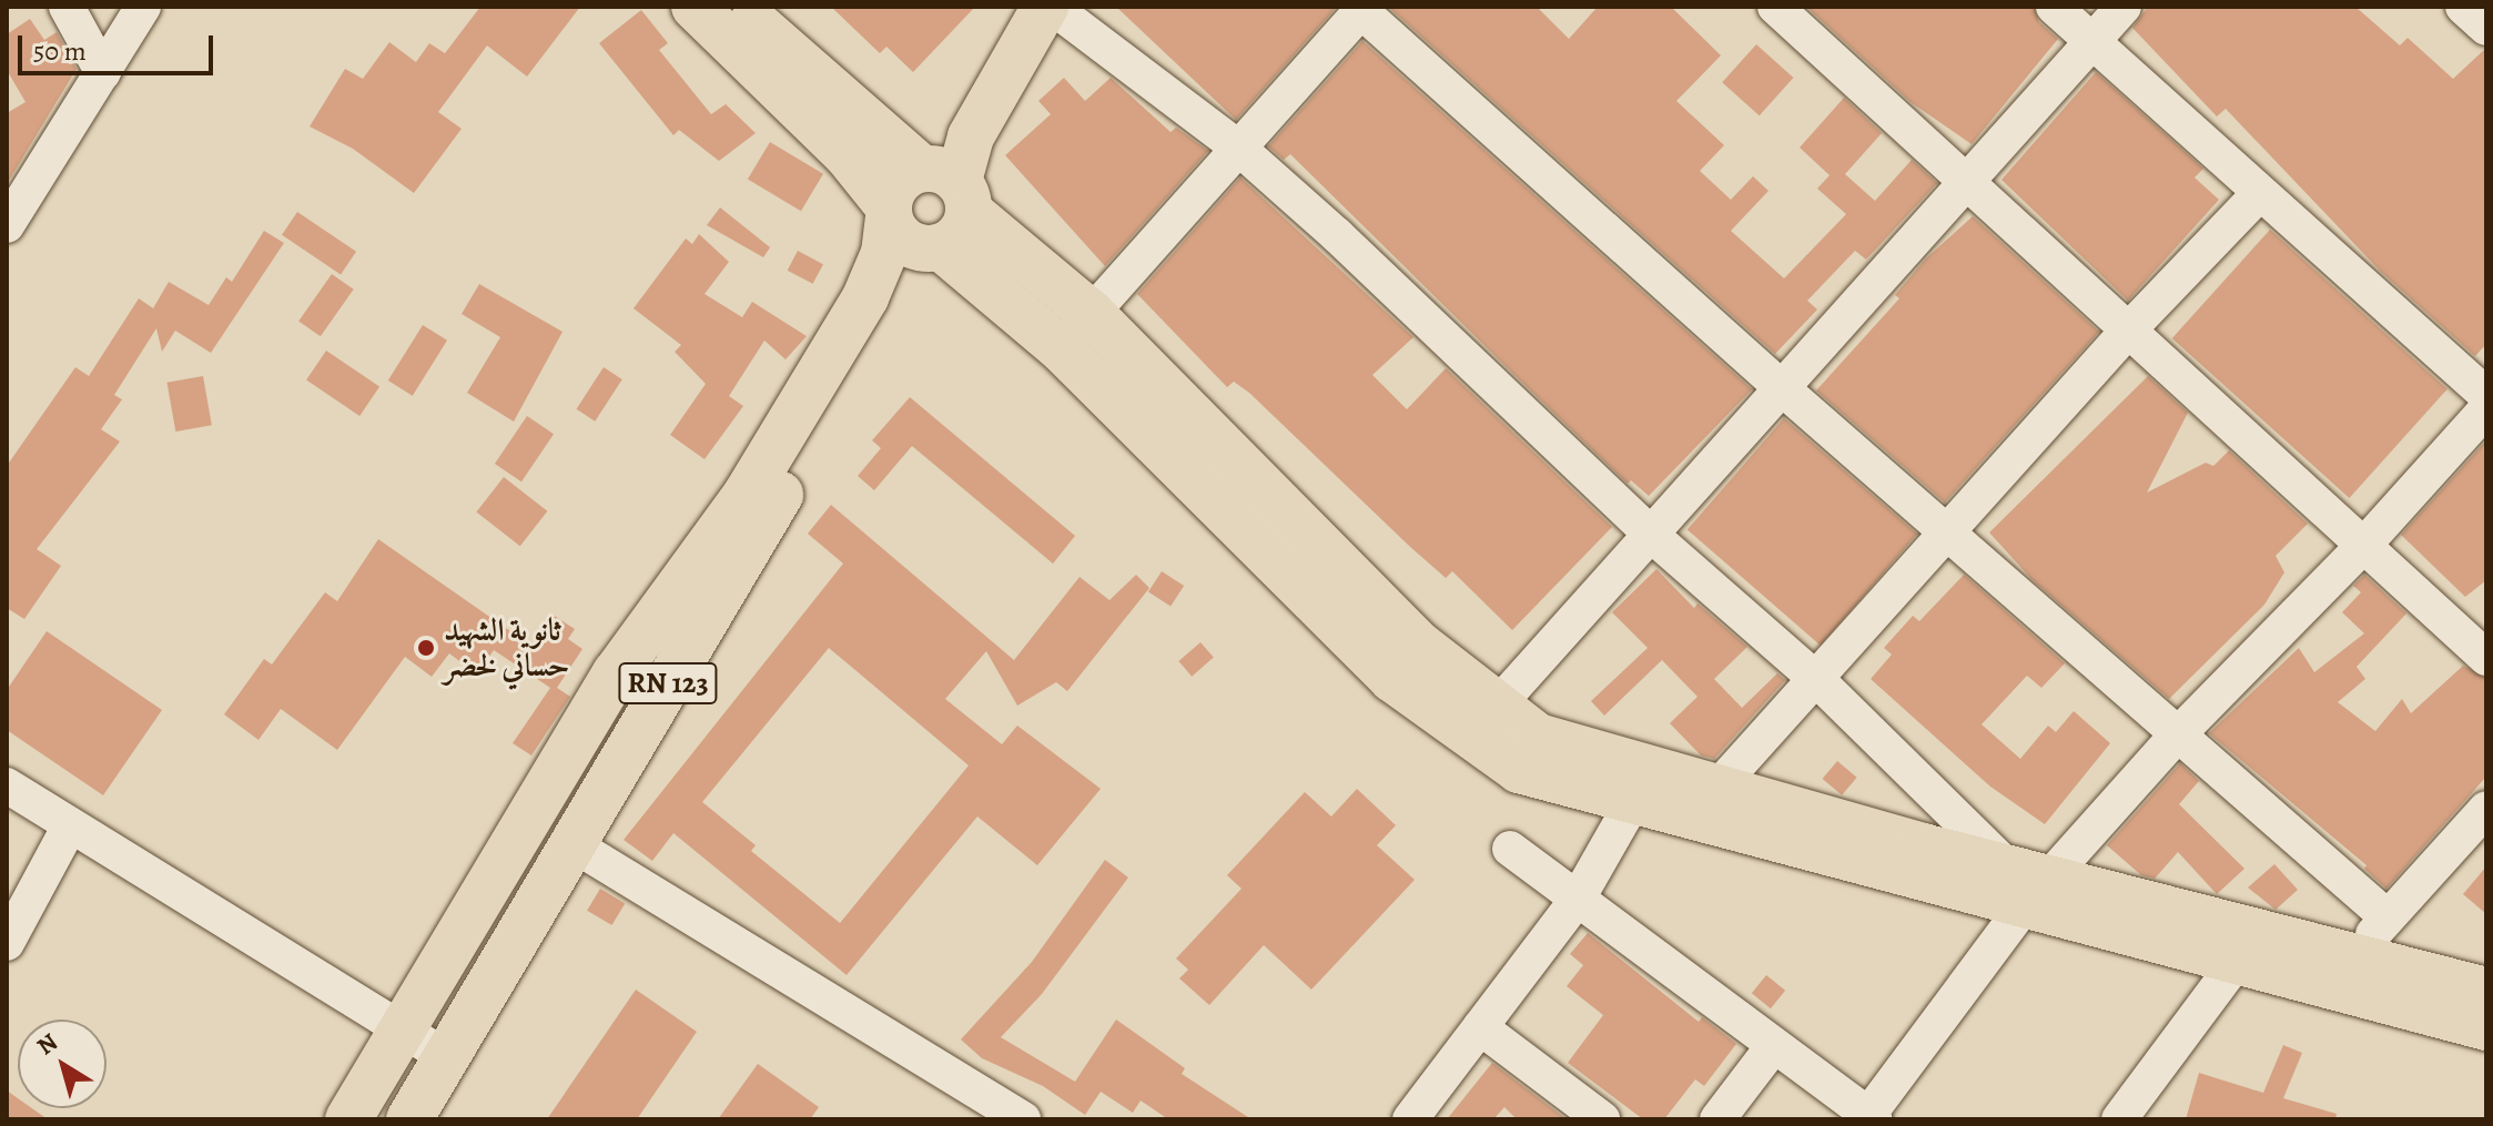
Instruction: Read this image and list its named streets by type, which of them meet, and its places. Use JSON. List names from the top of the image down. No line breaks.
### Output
{"streets":{"main road":["RN 123"]},"places":["ثانوية الشهيد حساني لخضر"],"scale_bar":"50 m","north":"top left"}
